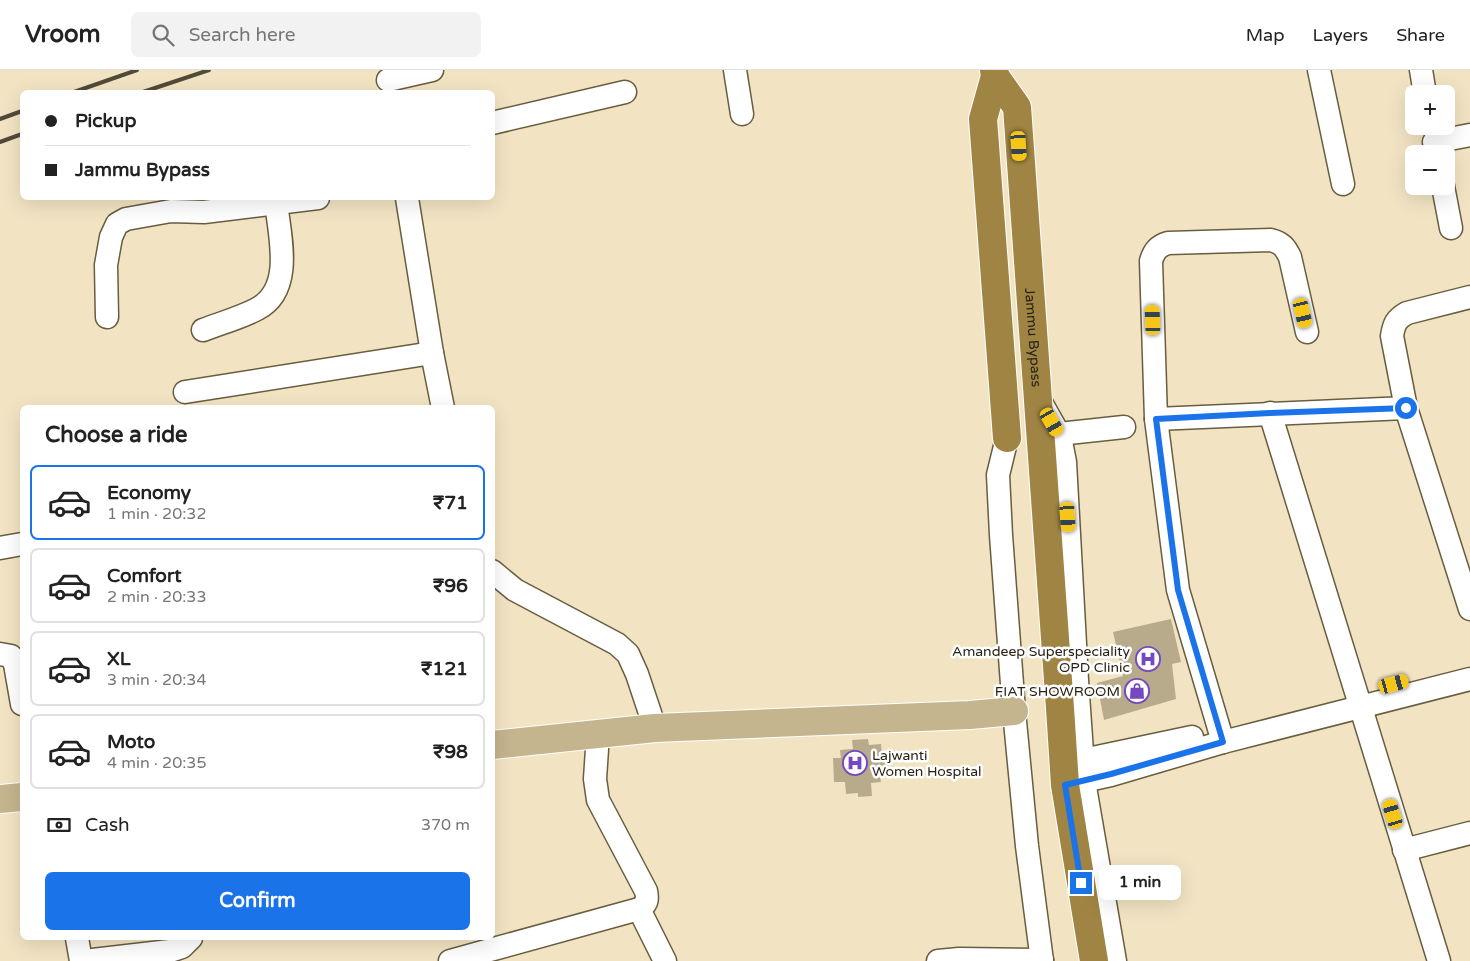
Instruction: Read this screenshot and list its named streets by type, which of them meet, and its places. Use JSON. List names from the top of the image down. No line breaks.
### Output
{"streets":{"highway":["Jammu Bypass"]},"places":{"hospital":["Amandeep Superspeciality OPD Clinic","Lajwanti Women Hospital"],"shop":["FIAT SHOWROOM"]},"page":{"header":"Vroom","search":"Search here","nav":["Map","Layers","Share"],"map_buttons":["+","−"],"banner":["Pickup","Jammu Bypass"],"heading":"Choose a ride","list":[{"name":"Economy","note":"1 min · 20:32","value":"₹71"},{"name":"Comfort","note":"2 min · 20:33","value":"₹96"},{"name":"XL","note":"3 min · 20:34","value":"₹121"},{"name":"Moto","note":"4 min · 20:35","value":"₹98"}],"pay":["Cash","370 m"],"buttons":"Confirm","bubble":"1 min"}}
